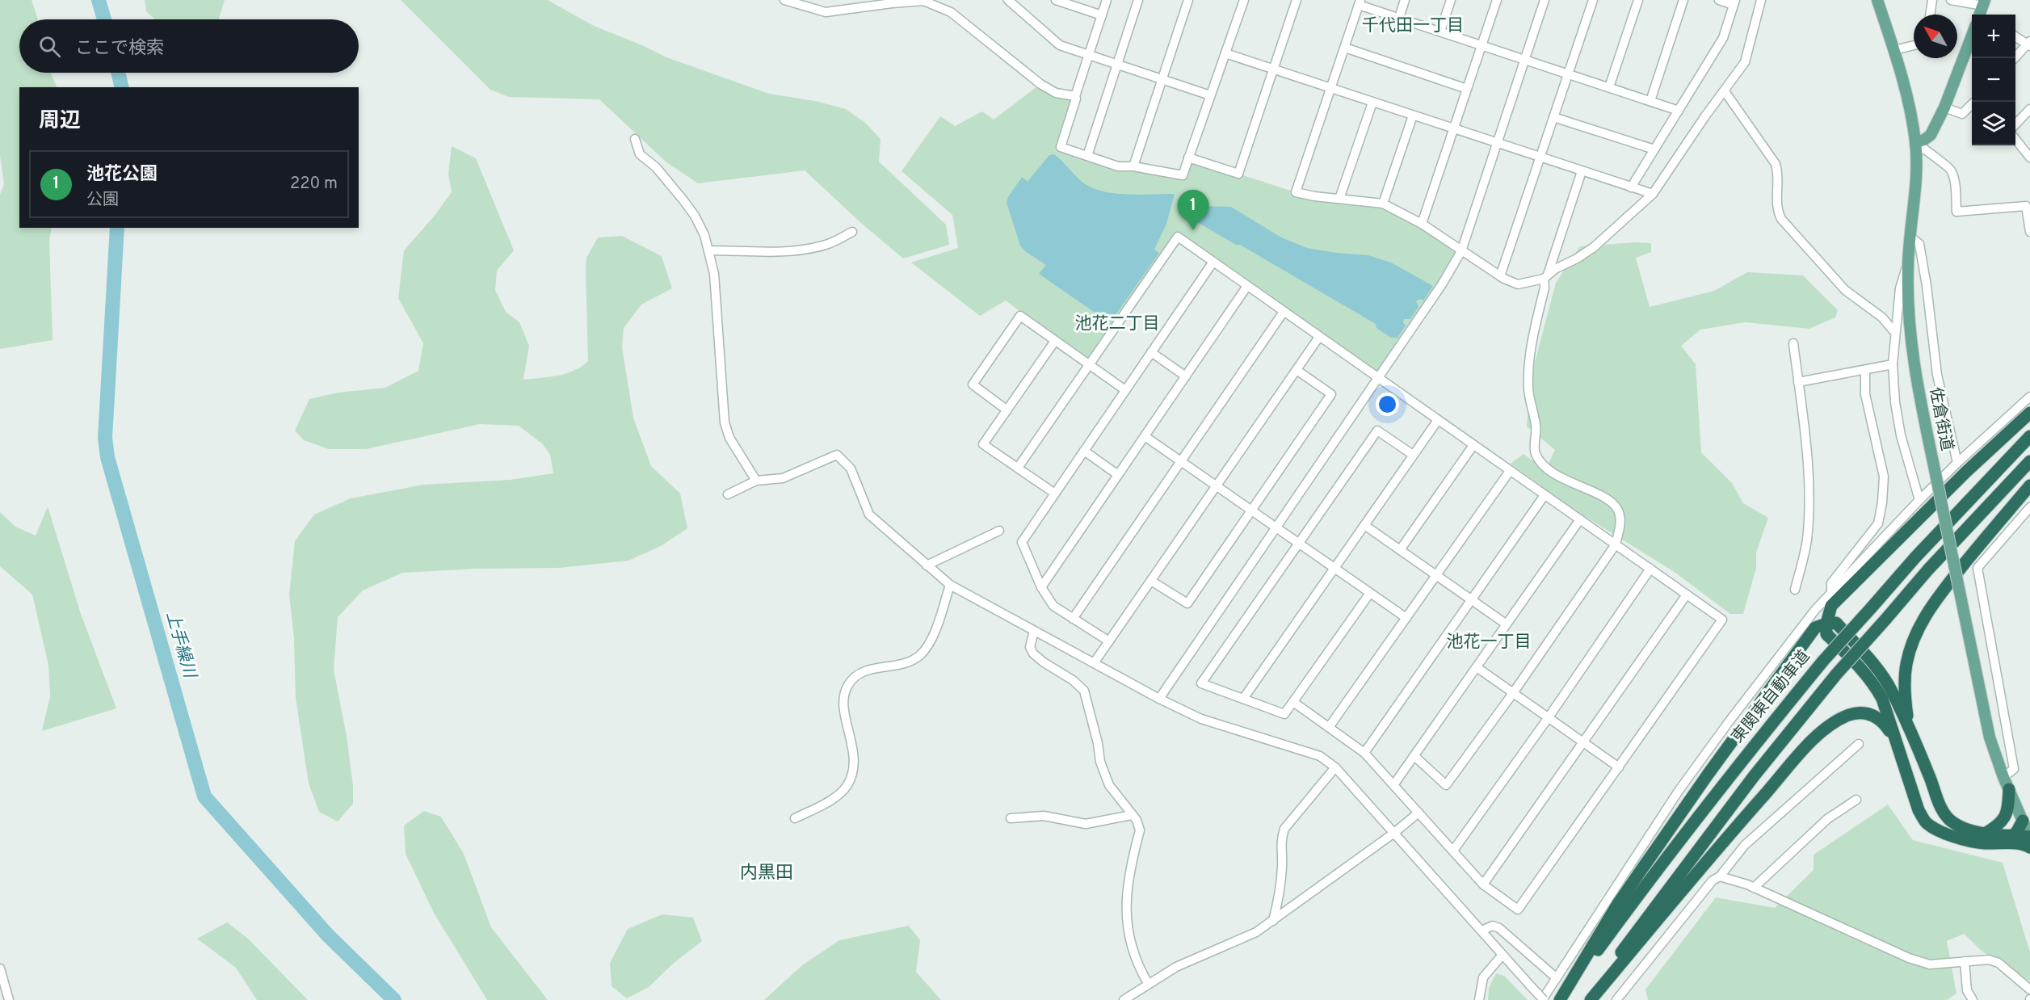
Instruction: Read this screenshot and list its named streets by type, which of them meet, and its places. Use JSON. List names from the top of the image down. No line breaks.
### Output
{"streets":{"highway":["東関東自動車道"],"main road":["佐倉街道"]},"districts":["千代田一丁目","池花二丁目","池花一丁目","内黒田"],"water":["上手繰川"],"north":"top left","page":{"map_buttons":["+","−"],"search":"ここで検索","heading":"周辺","list":[{"mark":"1","name":"池花公園","note":"公園","value":"220 m"}],"pins":"1"}}
